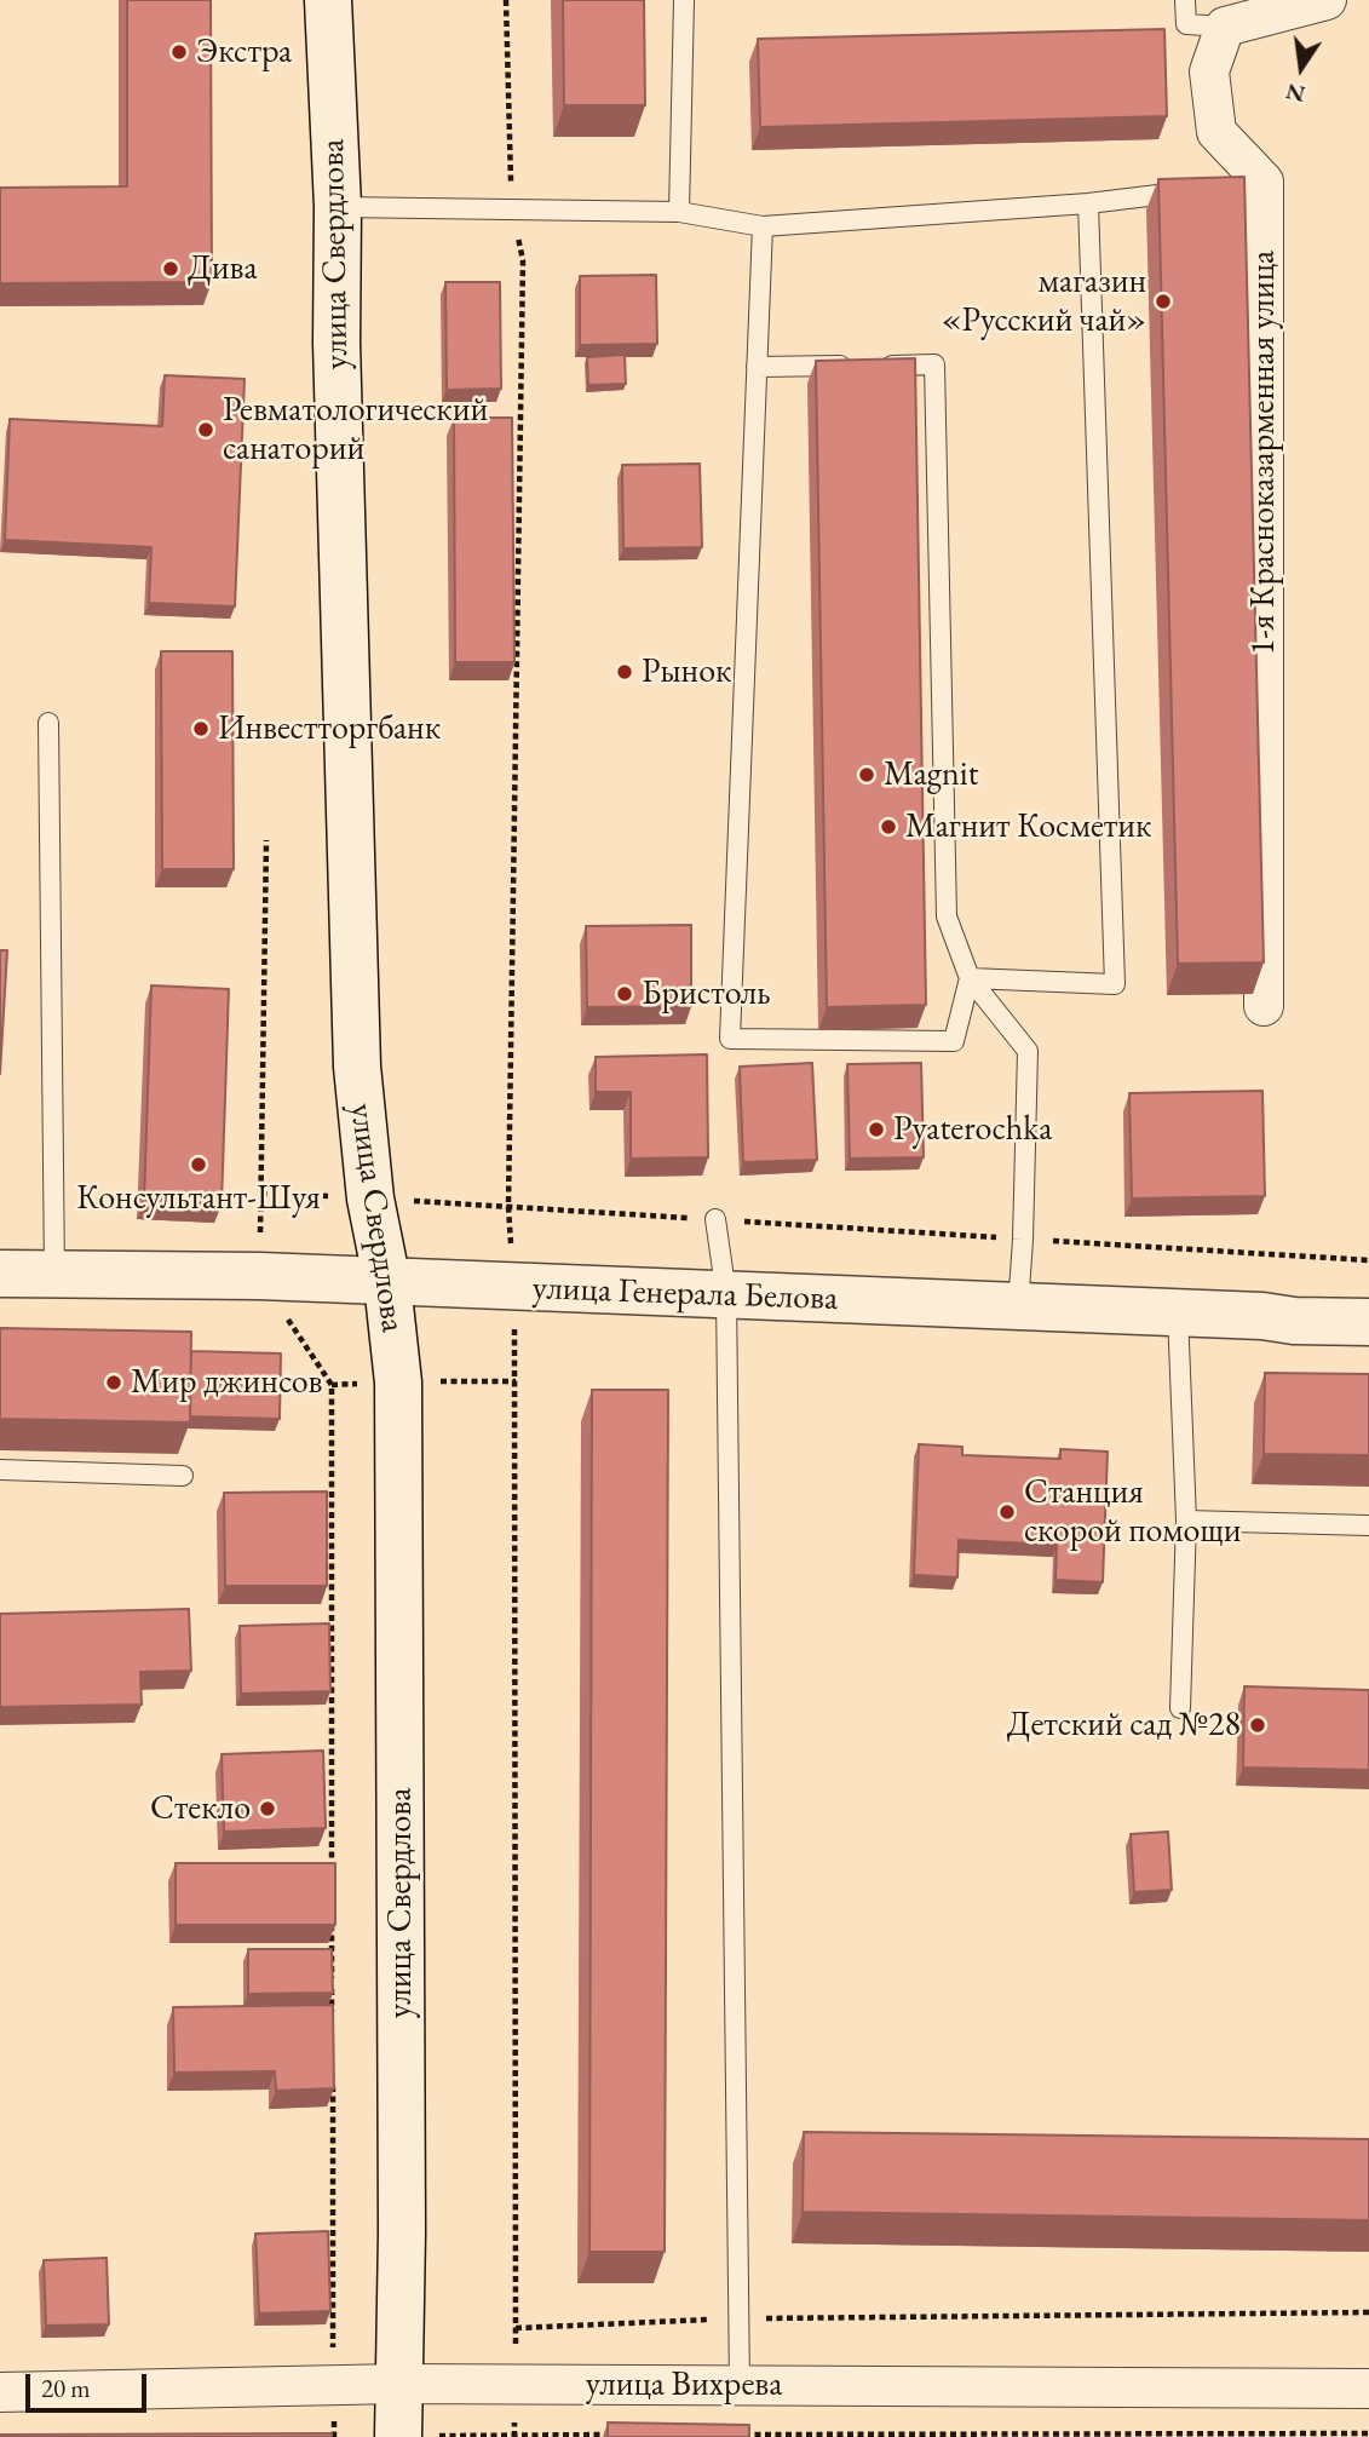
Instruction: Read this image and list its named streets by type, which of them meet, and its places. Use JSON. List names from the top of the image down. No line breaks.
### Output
{"streets":{"main road":["улица Свердлова","улица Генерала Белова"],"street":["1-я Красноказарменная улица","улица Вихрева"]},"crossings":[["улица Свердлова","улица Генерала Белова"],["улица Свердлова","улица Вихрева"]],"places":["Экстра","Дива","магазин «Русский чай»","Ревматологический санаторий","Рынок","Инвестторгбанк","Magnit","Магнит Косметик","Бристоль","Pyaterochka","Консультант-Шуя","Мир джинсов","Станция скорой помощи","Детский сад №28","Стекло"],"scale_bar":"20 m","north":"bottom"}
